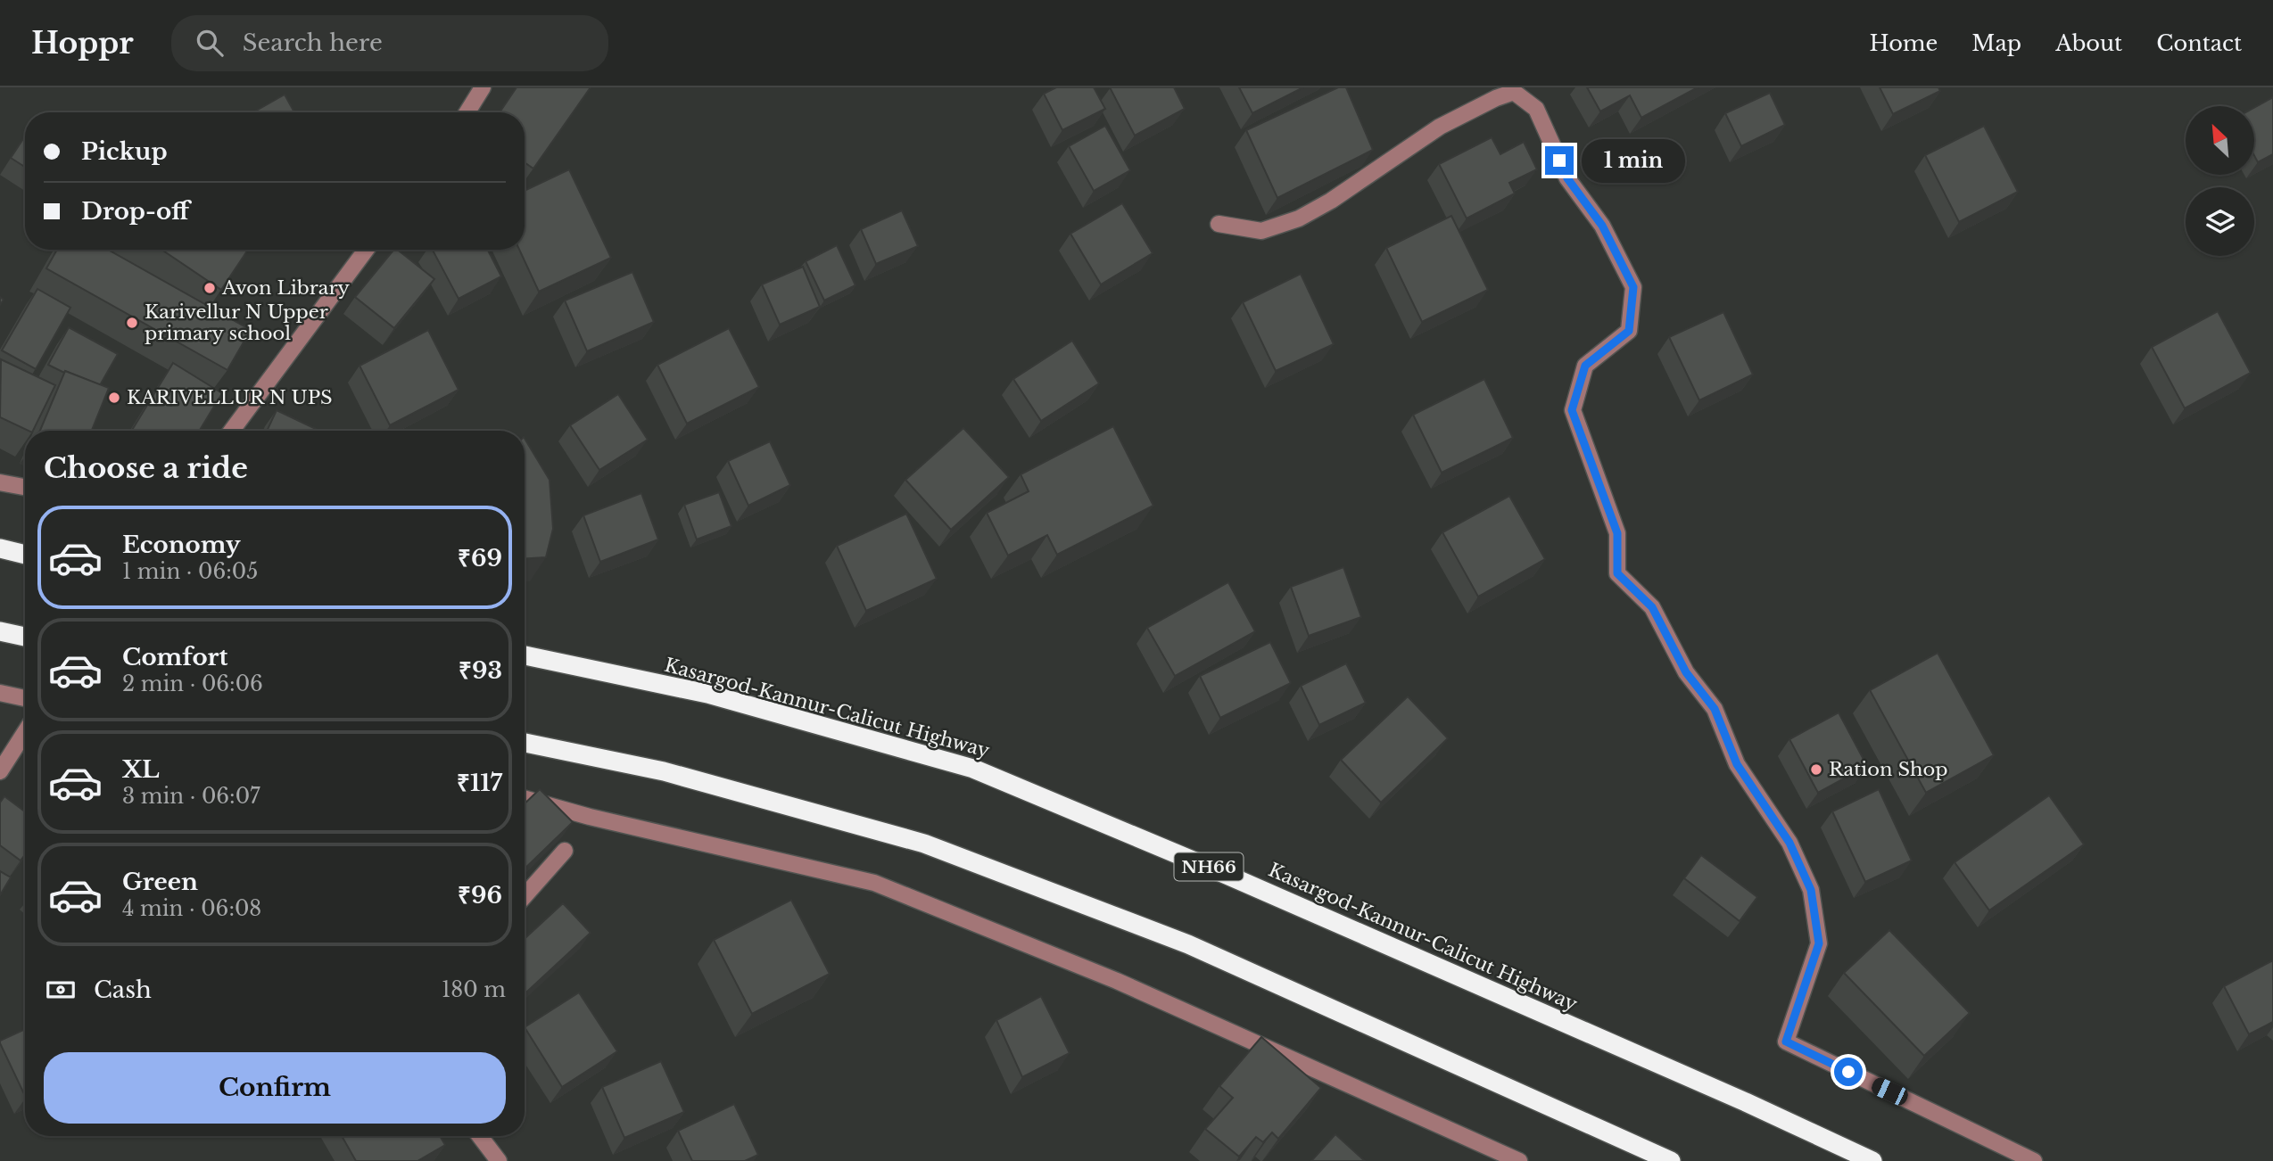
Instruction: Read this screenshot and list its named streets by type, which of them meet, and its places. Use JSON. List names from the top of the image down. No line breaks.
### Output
{"streets":{"highway":["Kasargod-Kannur-Calicut Highway","NH66"]},"places":["Avon Library","Karivellur N Upper primary school","KARIVELLUR N UPS","Ration Shop"],"north":"top left","page":{"header":"Hoppr","search":"Search here","nav":["Home","Map","About","Contact"],"banner":["Pickup","Drop-off"],"bubble":"1 min","heading":"Choose a ride","list":[{"name":"Economy","note":"1 min · 06:05","value":"₹69"},{"name":"Comfort","note":"2 min · 06:06","value":"₹93"},{"name":"XL","note":"3 min · 06:07","value":"₹117"},{"name":"Green","note":"4 min · 06:08","value":"₹96"}],"pay":["Cash","180 m"],"buttons":"Confirm"}}
